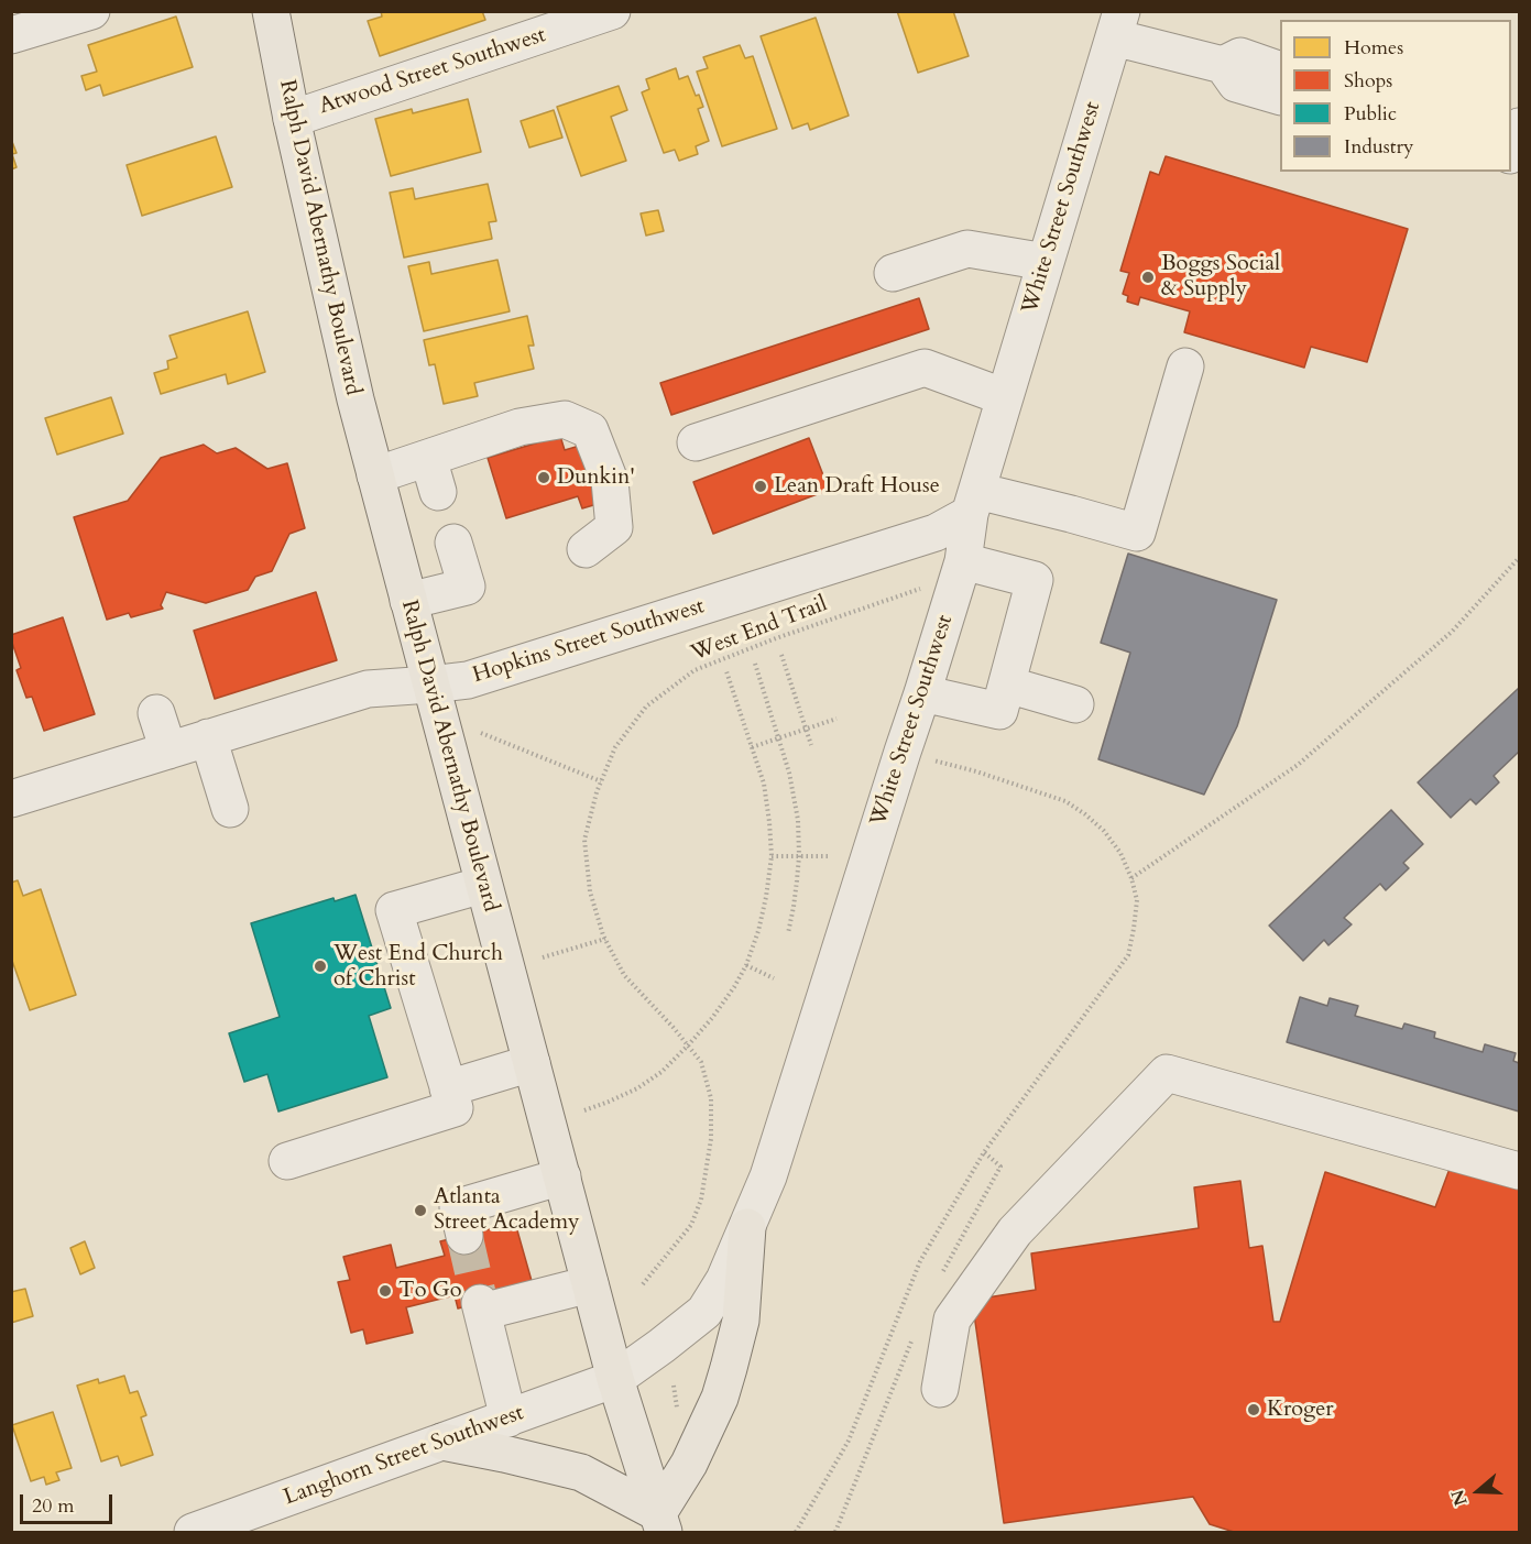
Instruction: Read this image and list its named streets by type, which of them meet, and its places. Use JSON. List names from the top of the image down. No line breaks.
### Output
{"streets":{"main road":["Ralph David Abernathy Boulevard"],"street":["Atwood Street Southwest","White Street Southwest","Hopkins Street Southwest","Langhorn Street Southwest"],"path":["West End Trail"]},"crossings":[["Atwood Street Southwest","Ralph David Abernathy Boulevard"],["White Street Southwest","Ralph David Abernathy Boulevard"],["White Street Southwest","Hopkins Street Southwest"],["White Street Southwest","Langhorn Street Southwest"],["Ralph David Abernathy Boulevard","Hopkins Street Southwest"],["Ralph David Abernathy Boulevard","Langhorn Street Southwest"]],"places":["Boggs Social & Supply","Dunkin'","Lean Draft House","West End Church of Christ","Atlanta Street Academy","To Go","Kroger"],"legend":["Homes","Shops","Public","Industry"],"scale_bar":"20 m","north":"left"}
